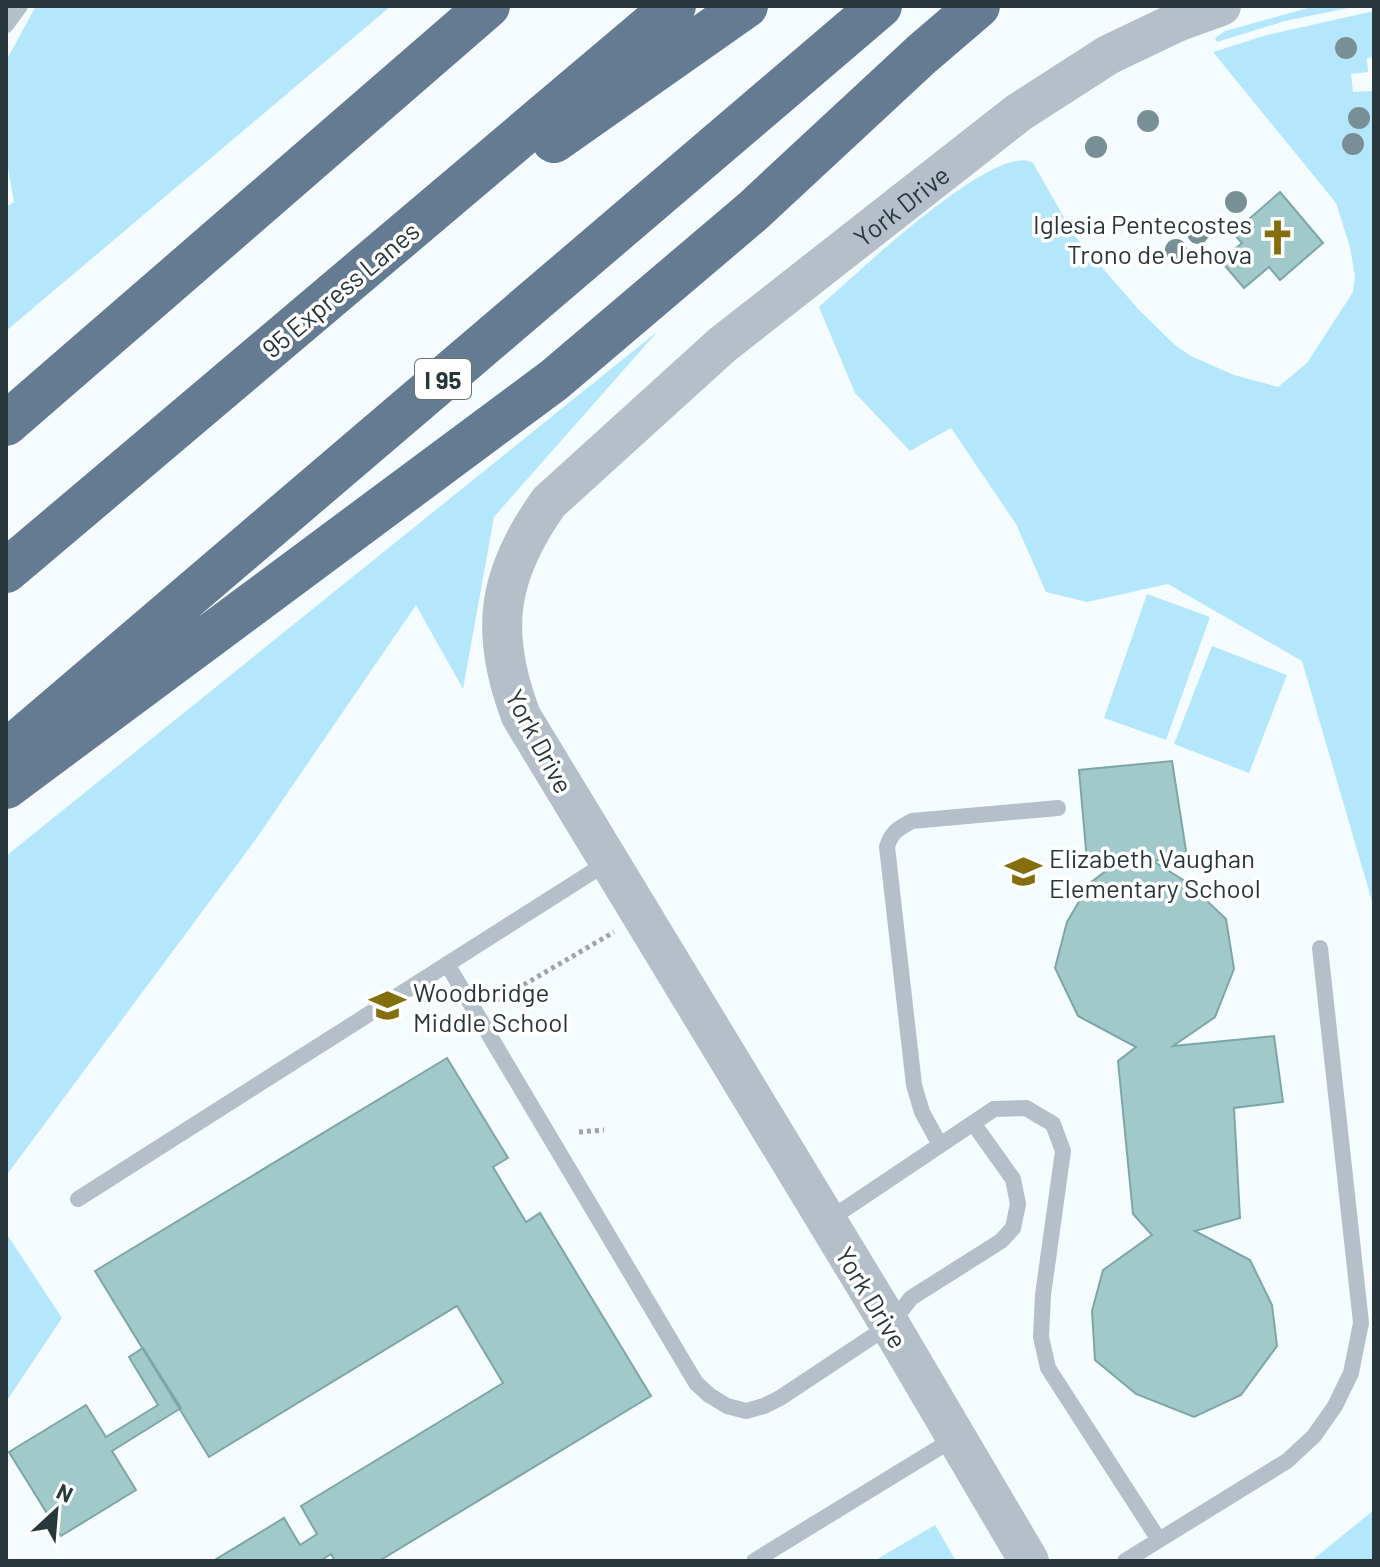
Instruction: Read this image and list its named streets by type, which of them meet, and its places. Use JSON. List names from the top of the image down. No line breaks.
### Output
{"streets":{"highway":["95 Express Lanes","I 95"],"street":["York Drive"]},"places":{"church":["Iglesia Pentecostes Trono de Jehova"],"school or university":["Elizabeth Vaughan Elementary School","Woodbridge Middle School"]},"north":"top right"}
